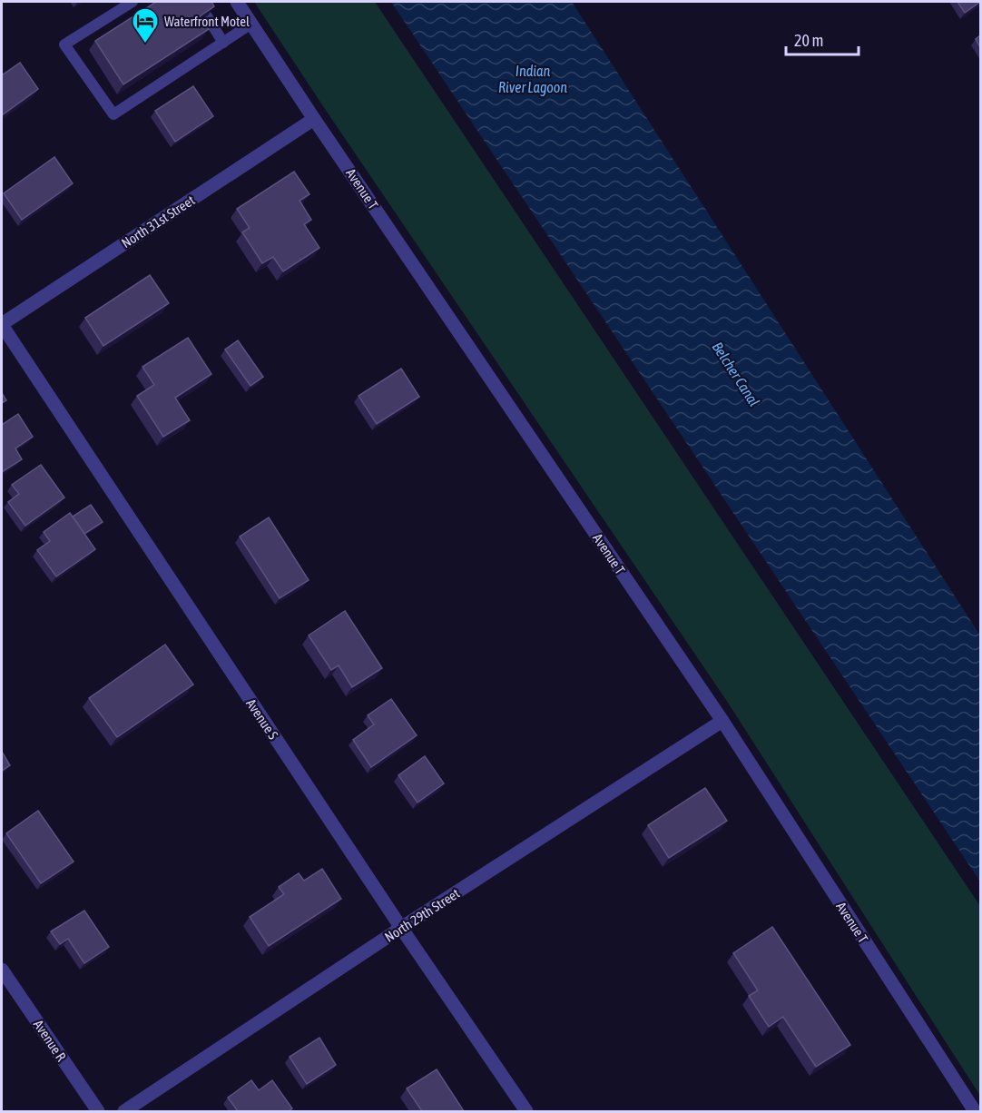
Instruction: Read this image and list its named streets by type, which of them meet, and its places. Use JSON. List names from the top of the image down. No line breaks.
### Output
{"streets":{"street":["Avenue T","North 31st Street","Avenue S","North 29th Street","Avenue R"]},"crossings":[["Avenue T","North 31st Street"],["Avenue T","North 29th Street"],["North 31st Street","Avenue S"],["Avenue S","North 29th Street"]],"water":["Indian River Lagoon","Belcher Canal"],"places":{"hotel":["Waterfront Motel"]},"scale_bar":"20 m"}
